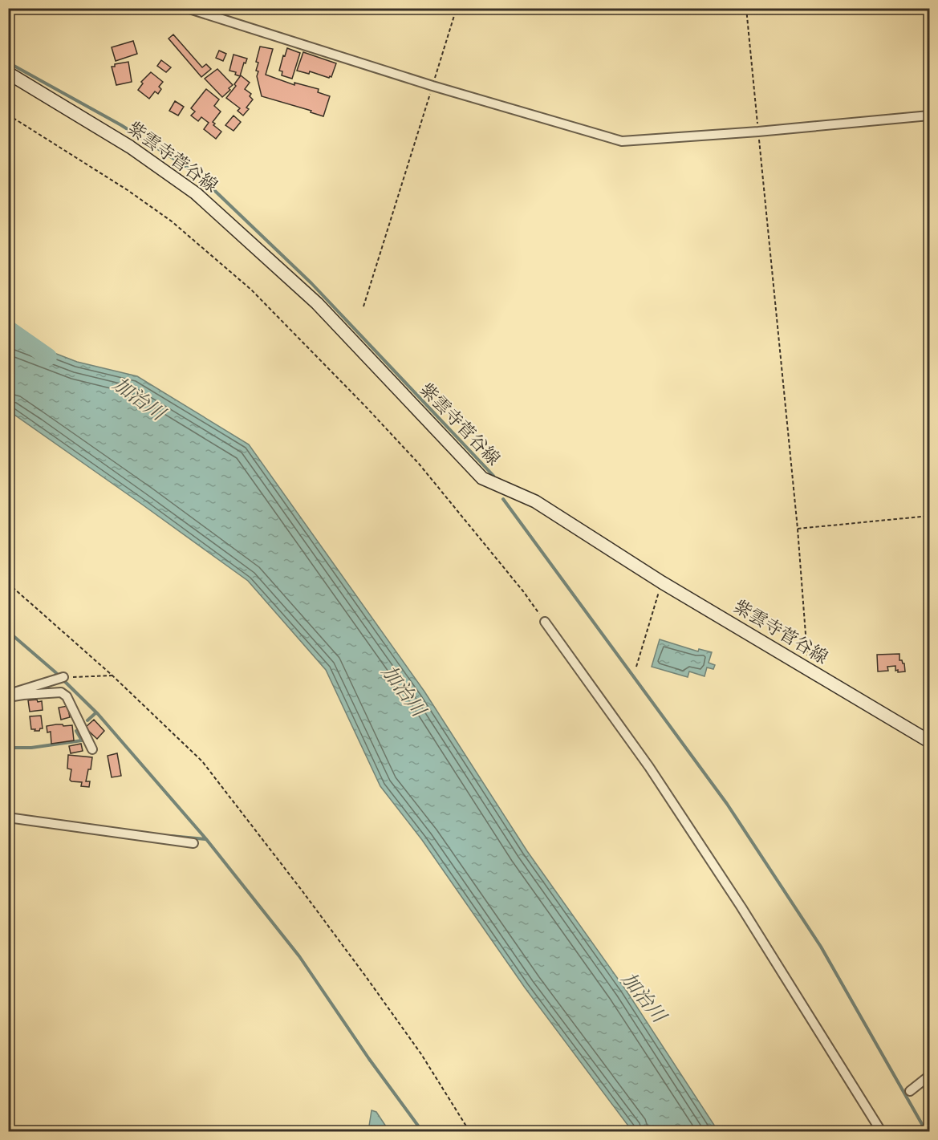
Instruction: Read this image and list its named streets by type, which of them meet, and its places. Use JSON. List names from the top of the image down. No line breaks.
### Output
{"streets":{"main road":["紫雲寺菅谷線"]},"water":["加治川"]}
